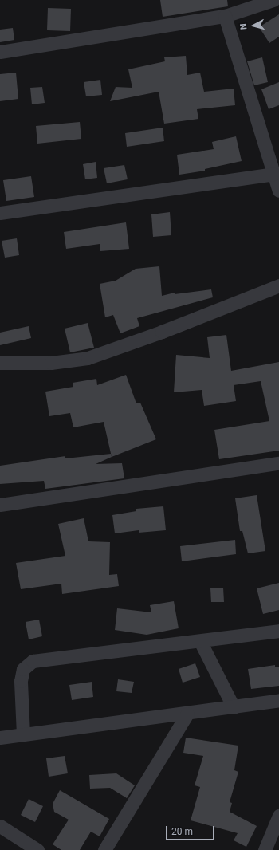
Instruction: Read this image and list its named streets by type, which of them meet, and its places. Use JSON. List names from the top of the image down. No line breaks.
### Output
{"scale_bar":"20 m","north":"left"}
